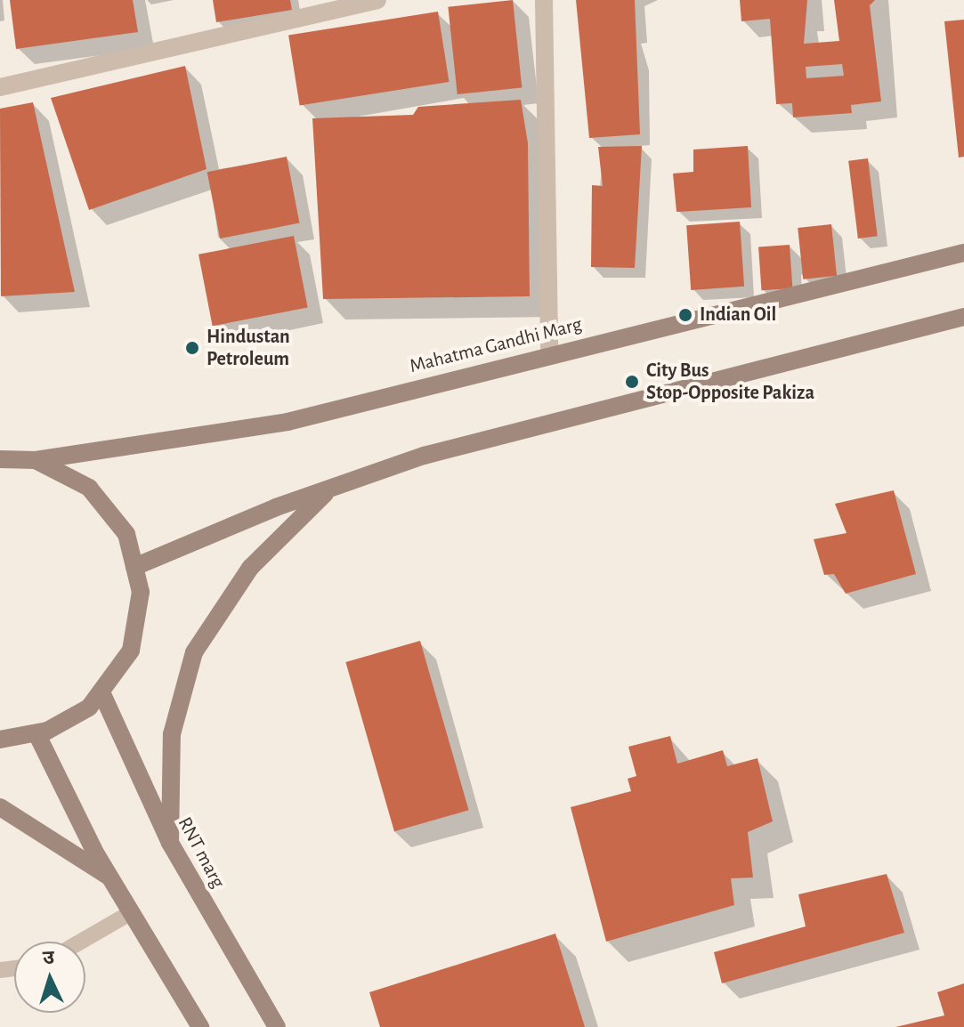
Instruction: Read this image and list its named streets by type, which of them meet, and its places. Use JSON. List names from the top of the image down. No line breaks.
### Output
{"streets":{"main road":["Mahatma Gandhi Marg","RNT marg"]},"places":["Indian Oil","Hindustan Petroleum","City Bus Stop-Opposite Pakiza"],"north":"top"}
